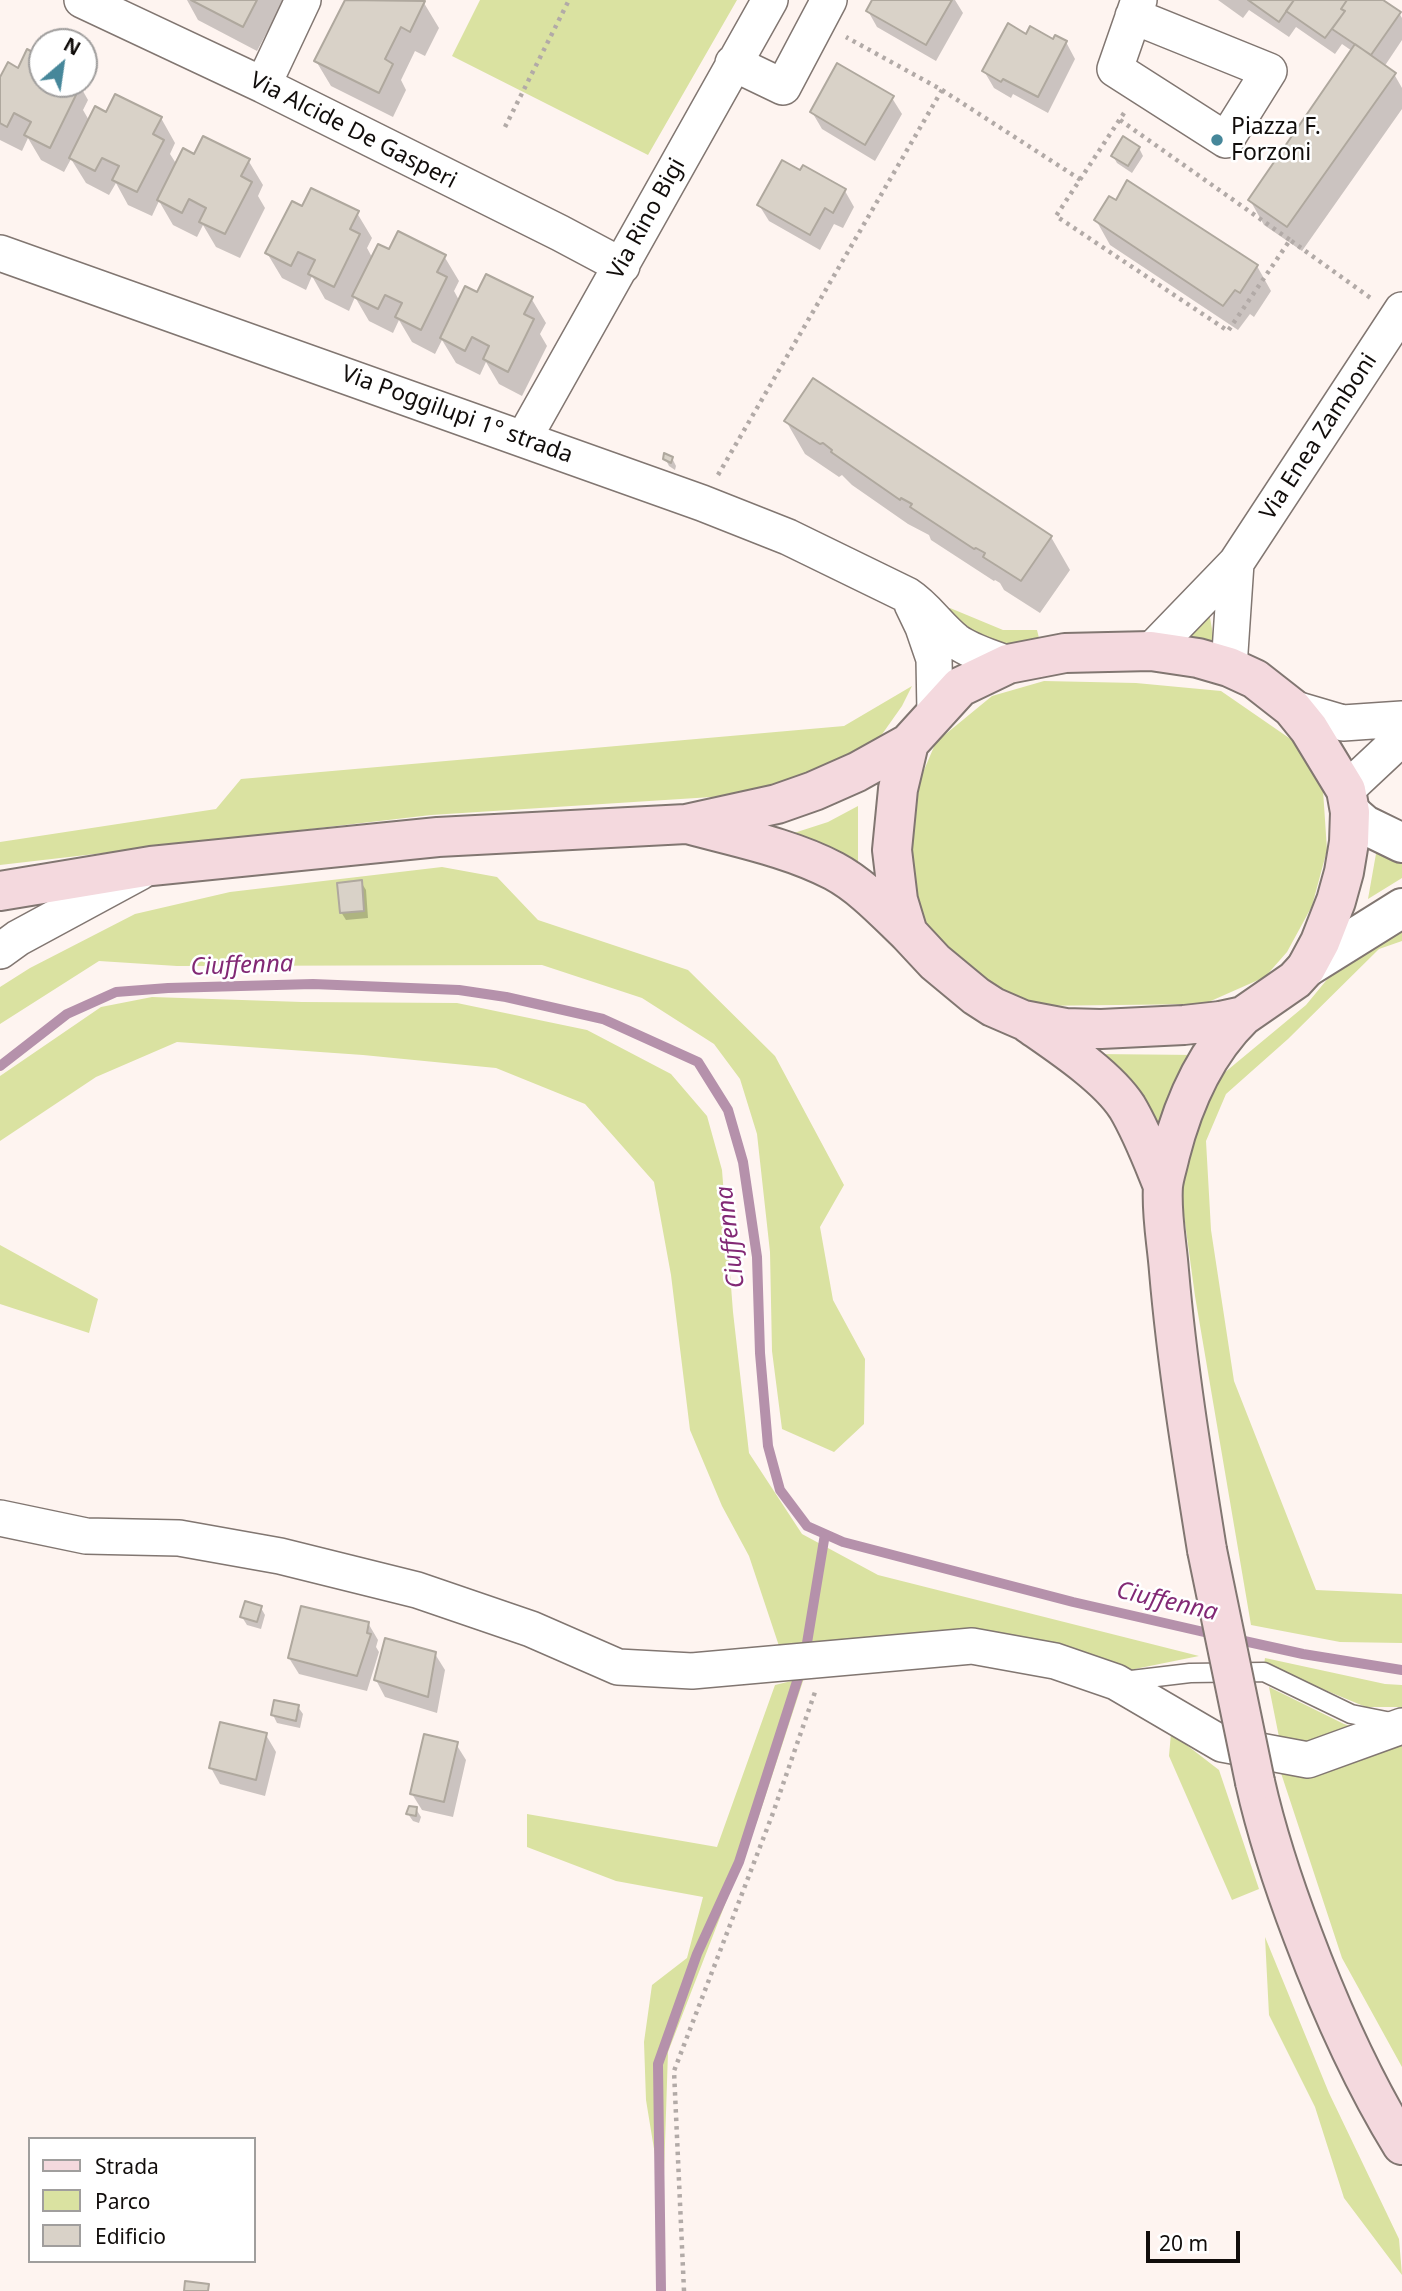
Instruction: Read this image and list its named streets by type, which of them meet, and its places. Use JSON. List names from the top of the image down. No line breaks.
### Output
{"streets":{"street":["Via Alcide De Gasperi","Via Rino Bigi","Via Poggilupi 1° strada","Via Enea Zamboni"]},"crossings":[["Via Alcide De Gasperi","Via Rino Bigi"],["Via Rino Bigi","Via Poggilupi 1° strada"]],"water":["Ciuffenna"],"places":["Piazza F. Forzoni"],"legend":["Strada","Parco","Edificio"],"scale_bar":"20 m","north":"top right"}
